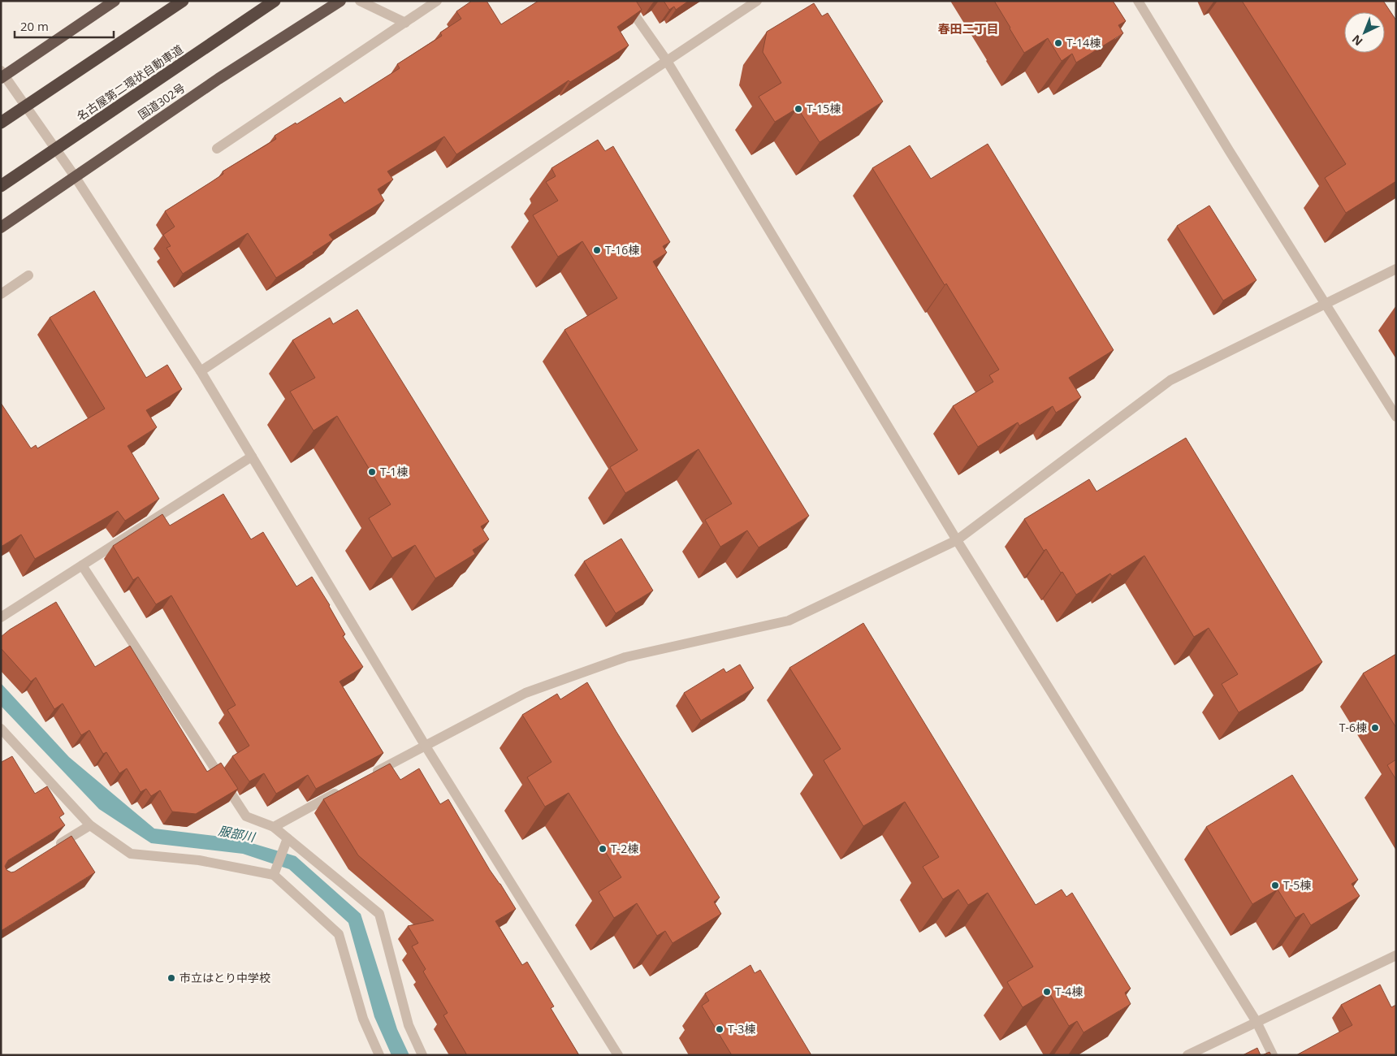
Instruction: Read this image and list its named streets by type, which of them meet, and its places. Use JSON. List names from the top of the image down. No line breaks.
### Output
{"streets":{"highway":["名古屋第二環状自動車道","国道302号"]},"districts":["春田二丁目"],"water":["服部川"],"places":["T-14棟","T-15棟","T-16棟","T-1棟","T-6棟","T-2棟","T-5棟","市立はとり中学校","T-4棟","T-3棟"],"scale_bar":"20 m","north":"bottom left"}
